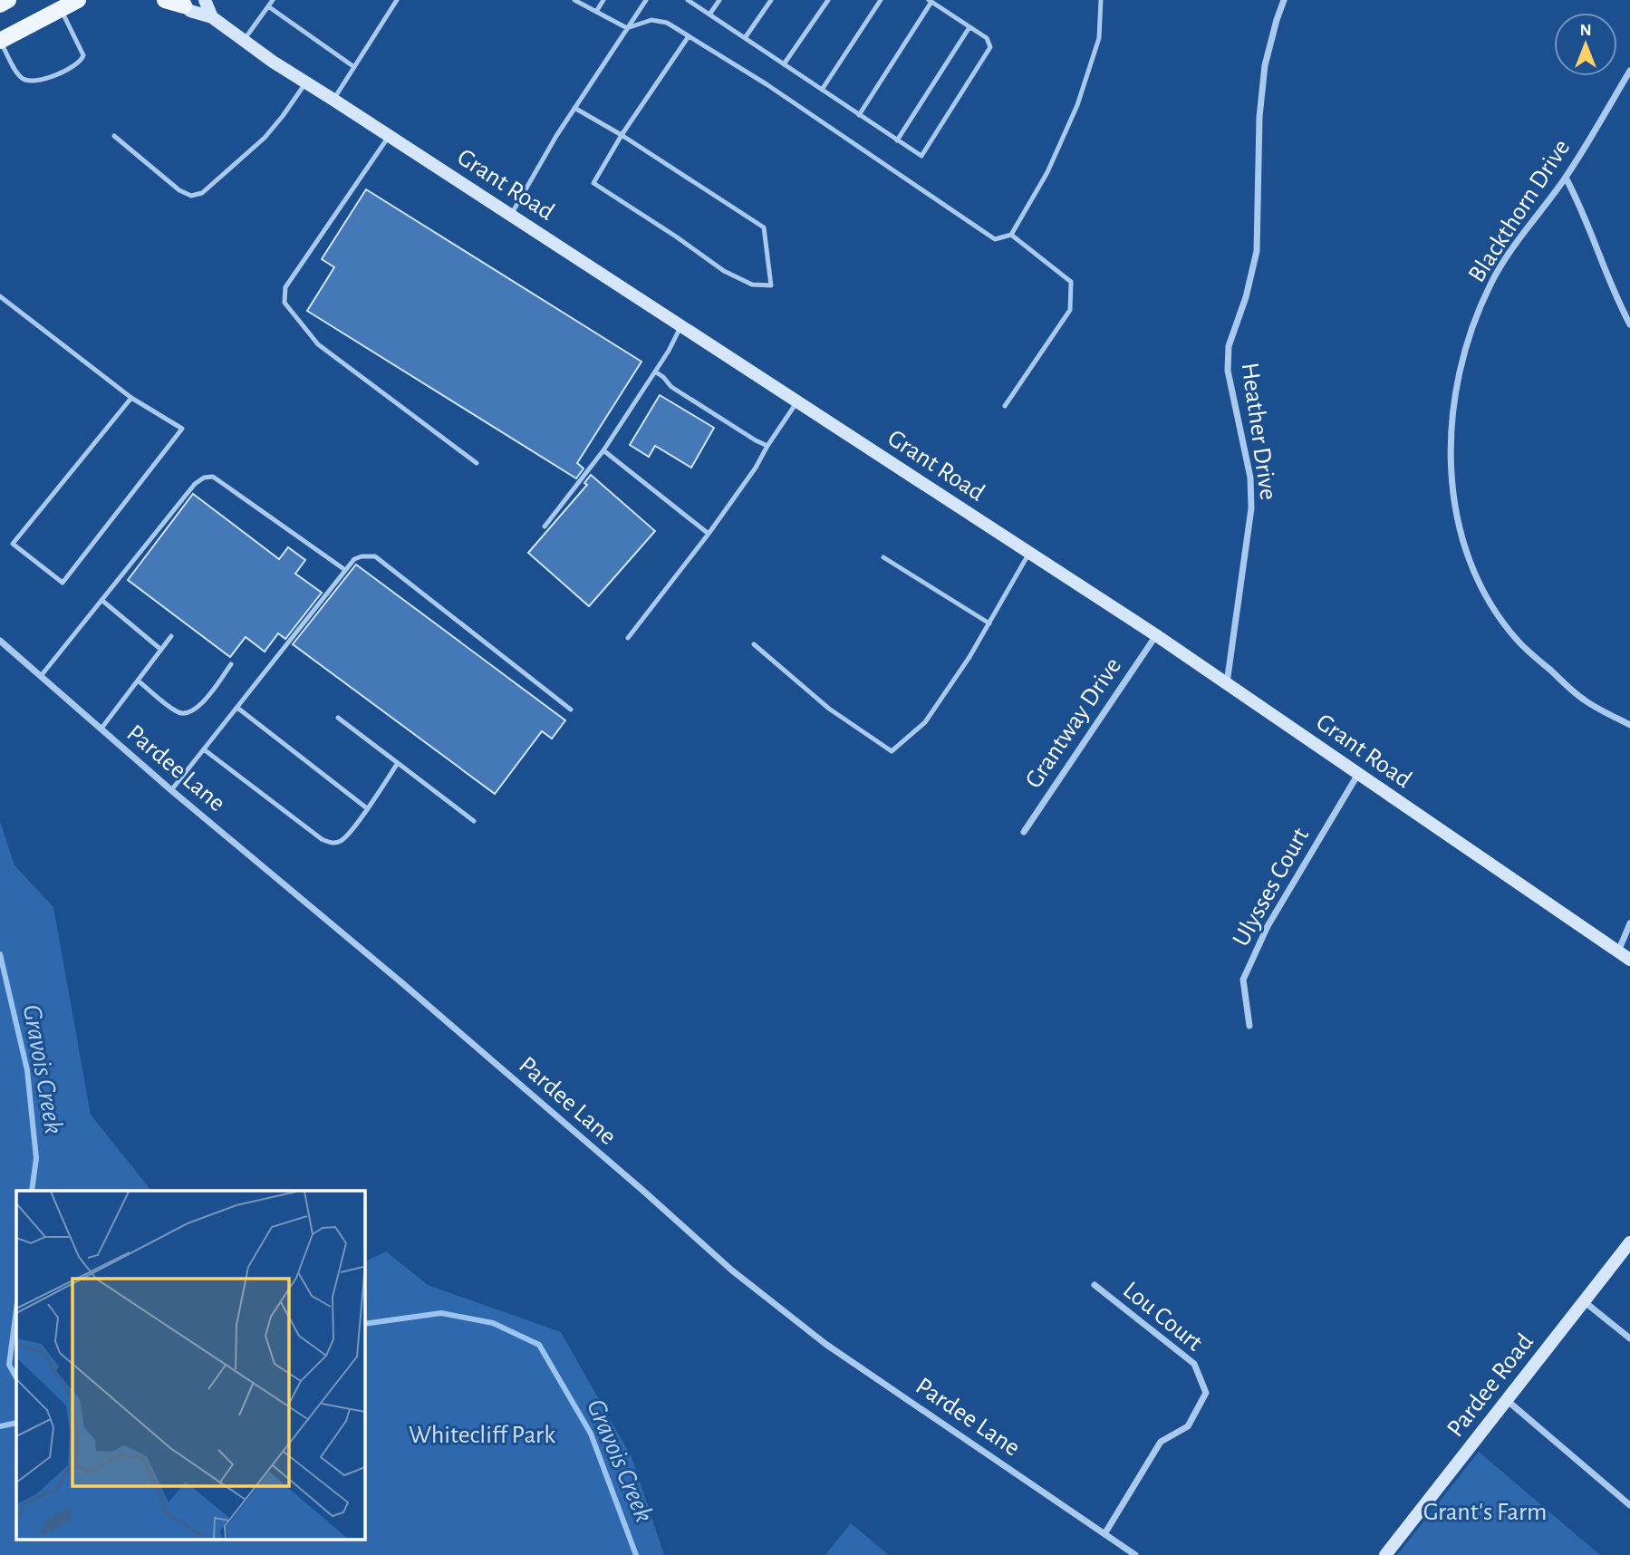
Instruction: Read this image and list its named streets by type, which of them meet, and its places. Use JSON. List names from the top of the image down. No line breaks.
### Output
{"streets":{"street":["Grant Road","Blackthorn Drive","Heather Drive","Grantway Drive","Pardee Lane","Ulysses Court","Lou Court","Pardee Road"]},"crossings":[["Grant Road","Heather Drive"],["Grant Road","Grantway Drive"],["Grant Road","Ulysses Court"],["Pardee Lane","Lou Court"]],"water":["Gravois Creek"],"parks":["Whitecliff Park","Grant's Farm"],"north":"top"}
